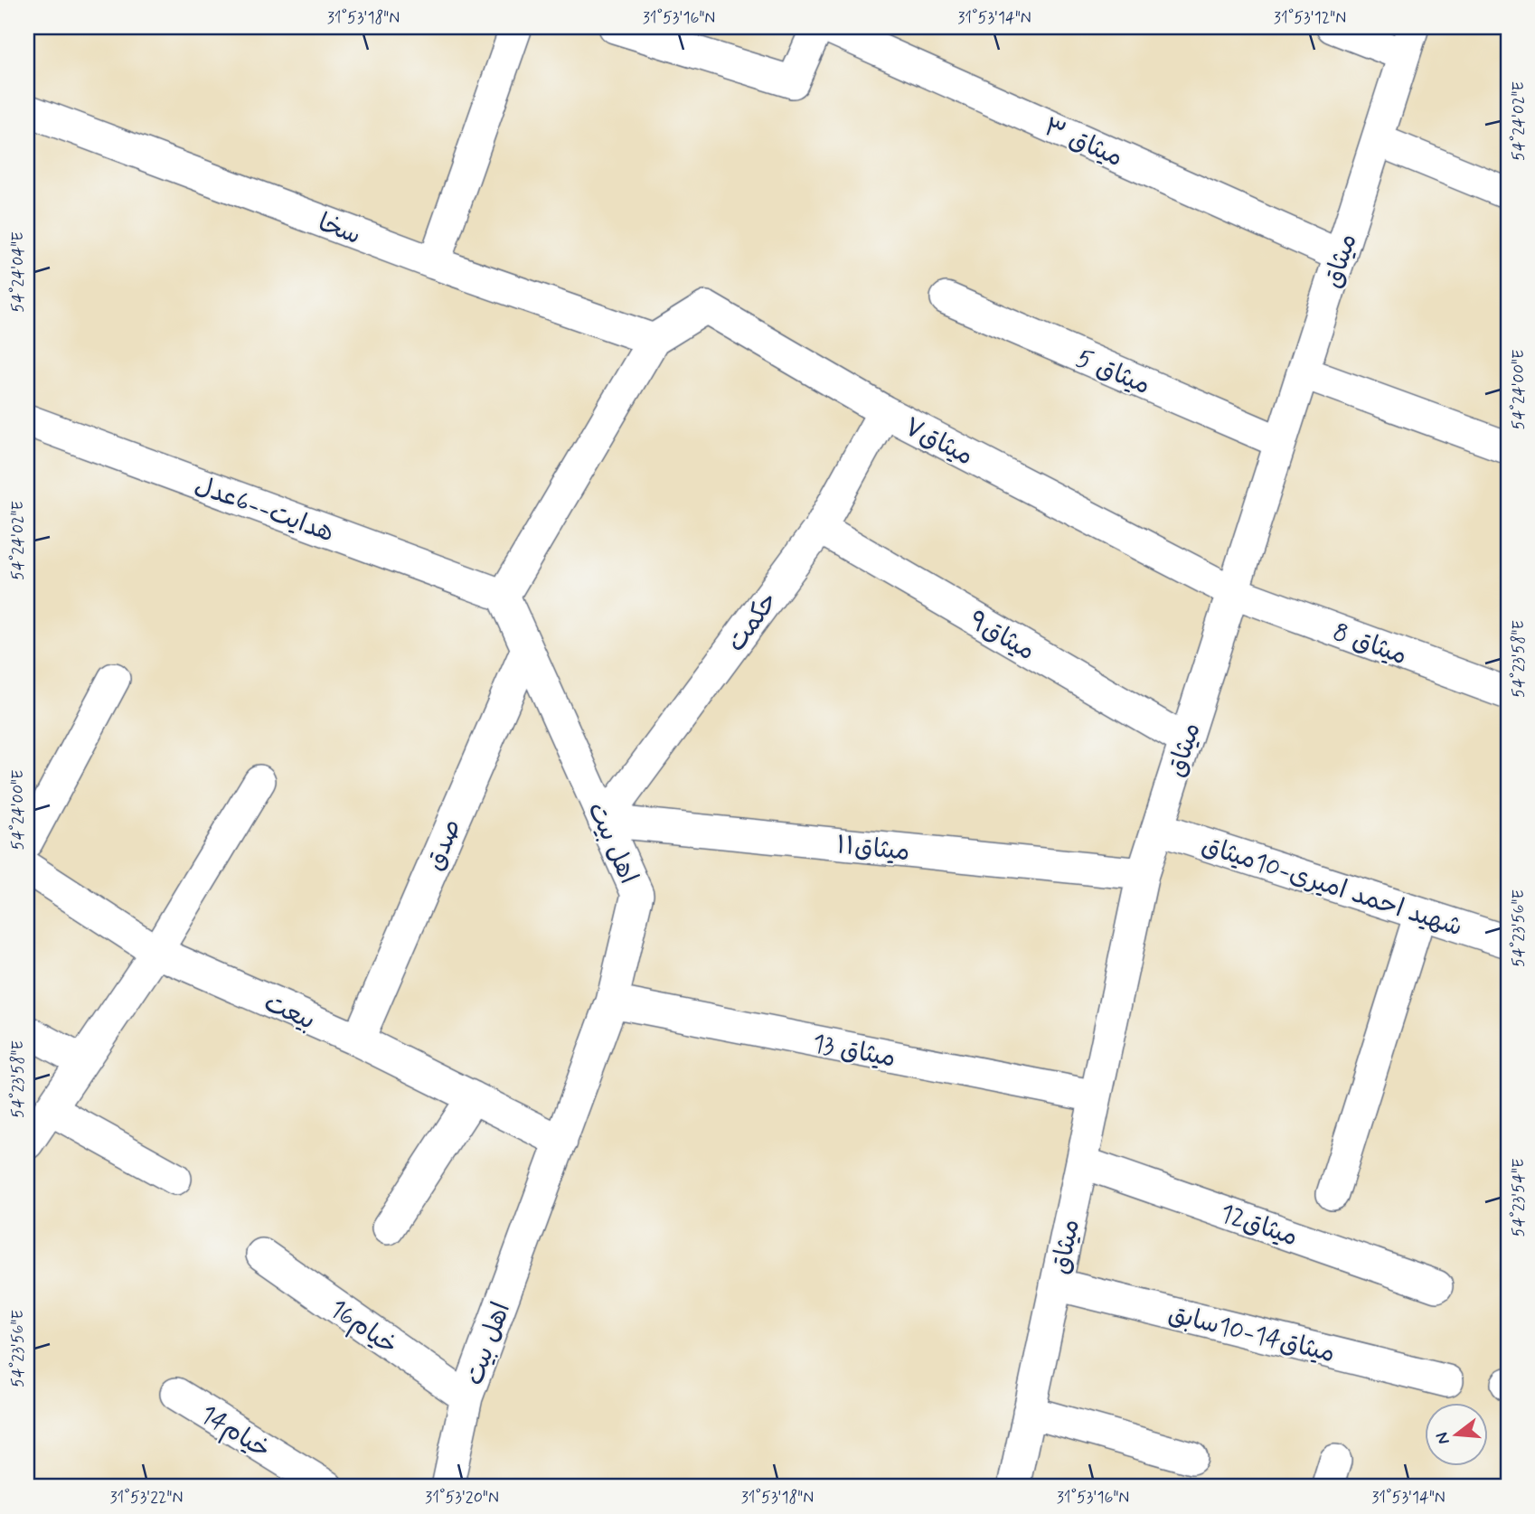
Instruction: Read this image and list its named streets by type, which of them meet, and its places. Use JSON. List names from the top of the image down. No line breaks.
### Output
{"streets":{"street":["میثاق ۳","سخا","میثاق","میثاق 5","میثاق۷","هدایت--6عدل","حکمت","میثاق۹","میثاق 8","اهل بیت","صدق","میثاق۱۱","شهید احمد امیری-10میثاق","بیعت","میثاق 13","12میثاق","16خیام","میثاق14-10سابق","14خیام"]},"crossings":[["میثاق ۳","میثاق"],["سخا","میثاق۷"],["میثاق","میثاق 5"],["میثاق","میثاق۷"],["میثاق","میثاق۹"],["میثاق","میثاق 8"],["میثاق","میثاق۱۱"],["میثاق","شهید احمد امیری-10میثاق"],["میثاق","میثاق 13"],["میثاق","12میثاق"],["میثاق","میثاق14-10سابق"],["میثاق۷","حکمت"],["میثاق۷","میثاق 8"],["هدایت--6عدل","اهل بیت"],["حکمت","میثاق۹"],["حکمت","اهل بیت"],["حکمت","میثاق۱۱"],["اهل بیت","صدق"],["اهل بیت","میثاق۱۱"],["اهل بیت","بیعت"],["اهل بیت","میثاق 13"],["اهل بیت","16خیام"],["صدق","بیعت"]],"north":"left","coordinates":["31°53'18\"N","31°53'16\"N","31°53'14\"N","31°53'12\"N","54°24'02\"E","54°24'04\"E","54°24'00\"E","54°23'58\"E","54°23'56\"E","54°23'54\"E","31°53'22\"N","31°53'20\"N"]}
